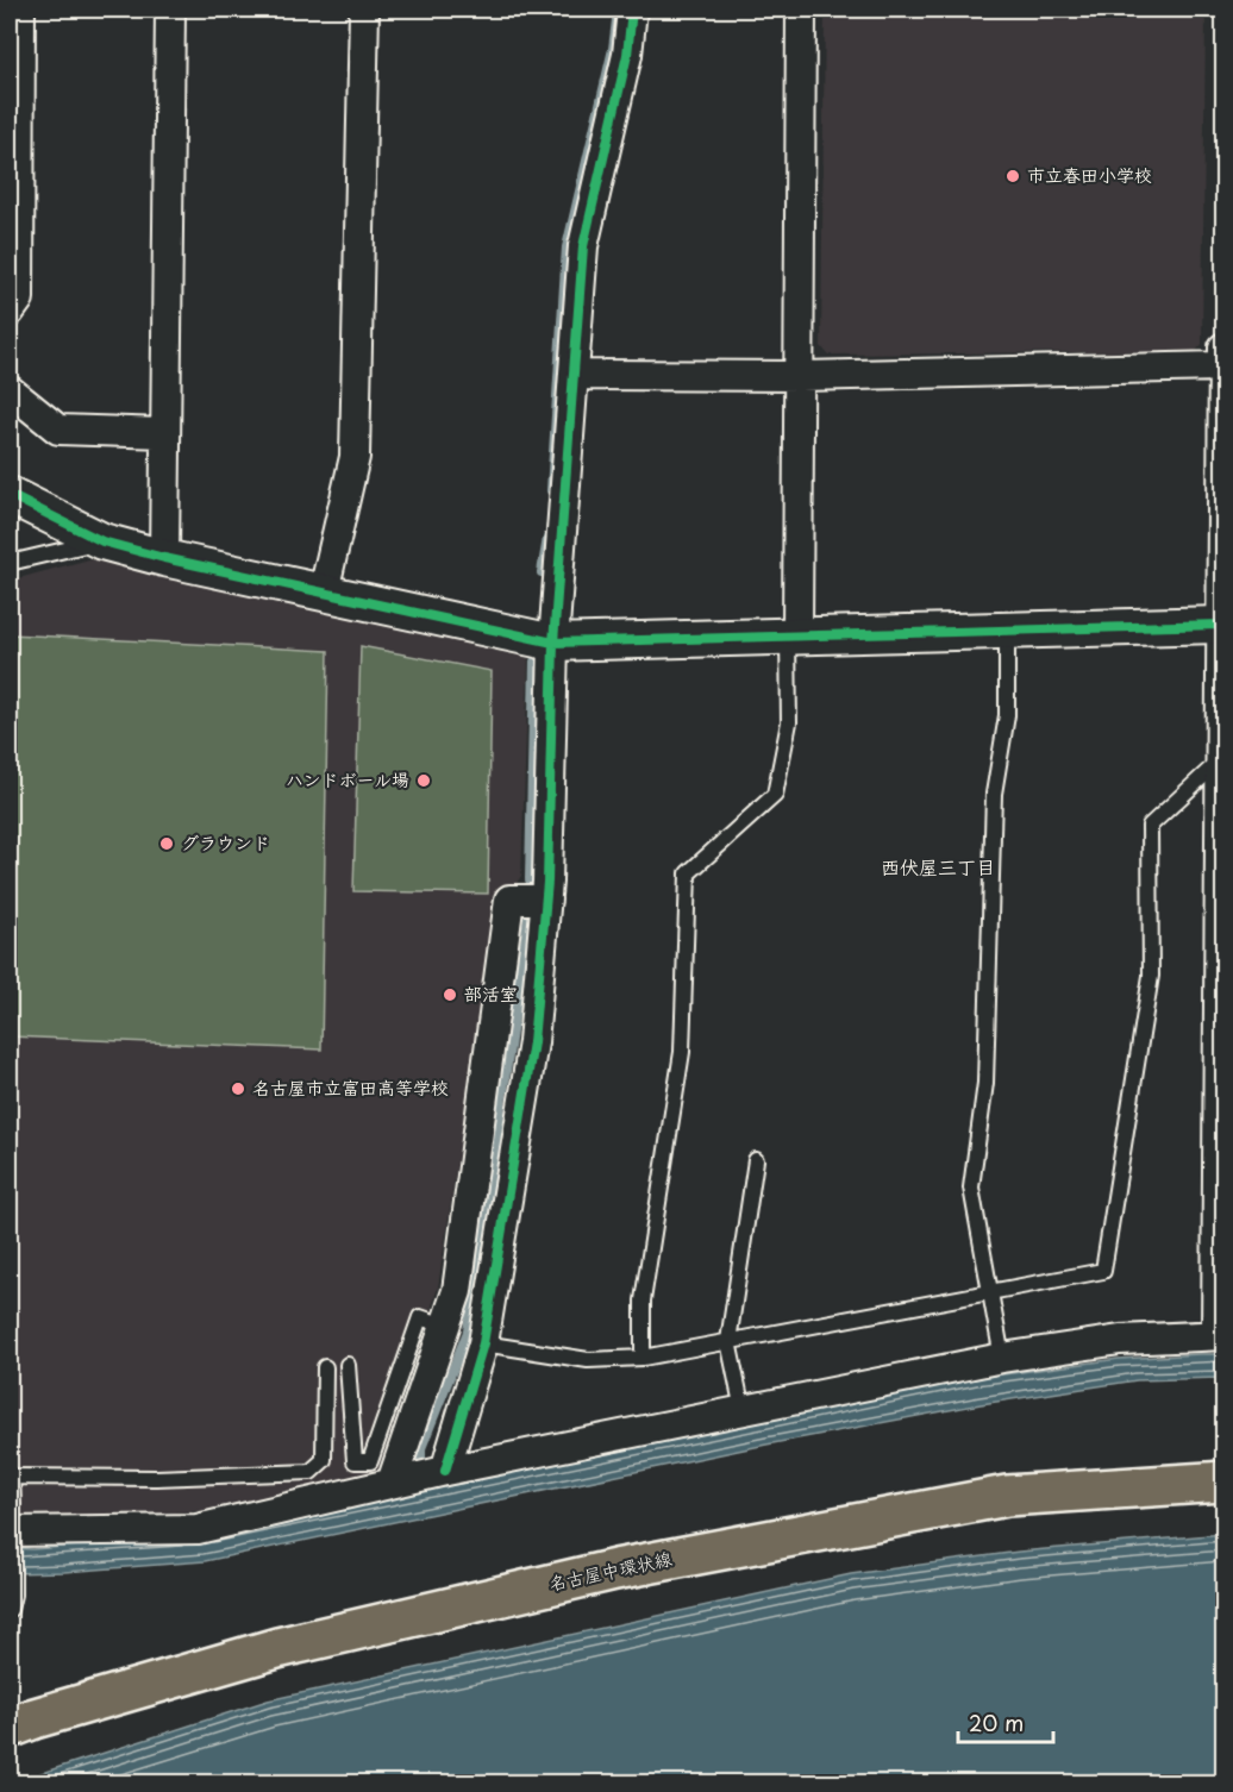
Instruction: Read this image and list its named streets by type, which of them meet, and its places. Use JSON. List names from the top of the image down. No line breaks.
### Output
{"streets":{"main road":["名古屋中環状線"]},"districts":["西伏屋三丁目"],"places":["市立春田小学校","ハンドボール場","グラウンド","部活室","名古屋市立富田高等学校"],"scale_bar":"20 m"}
